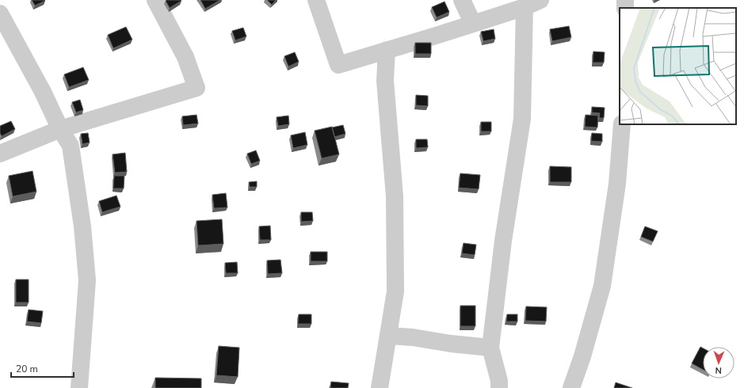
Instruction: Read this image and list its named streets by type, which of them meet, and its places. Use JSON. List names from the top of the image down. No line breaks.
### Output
{"scale_bar":"20 m","north":"bottom"}
